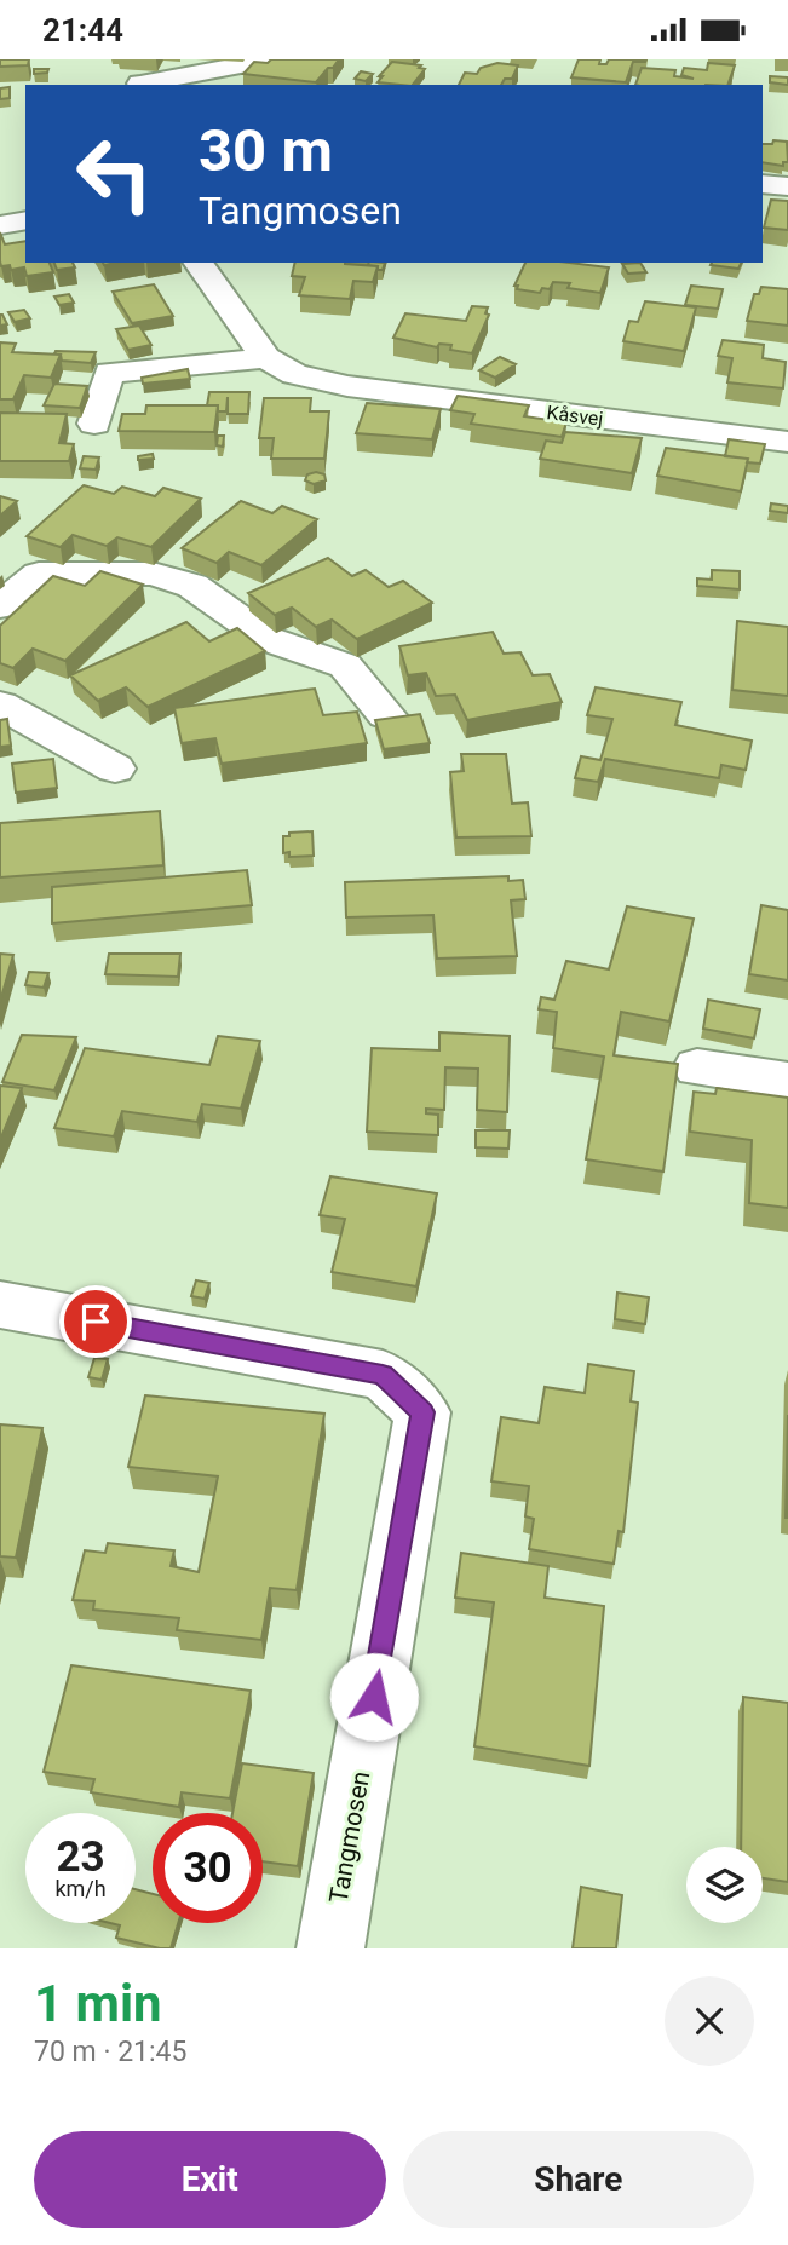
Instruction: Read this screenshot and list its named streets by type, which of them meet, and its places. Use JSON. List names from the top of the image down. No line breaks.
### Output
{"streets":{"street":["Kåsvej","Tangmosen"]},"page":{"status":"21:44","turn":["30 m","Tangmosen"],"speed":"23 km/h","limit":"30","heading":["1 min","70 m · 21:45"],"buttons":["Exit","Share"]}}
